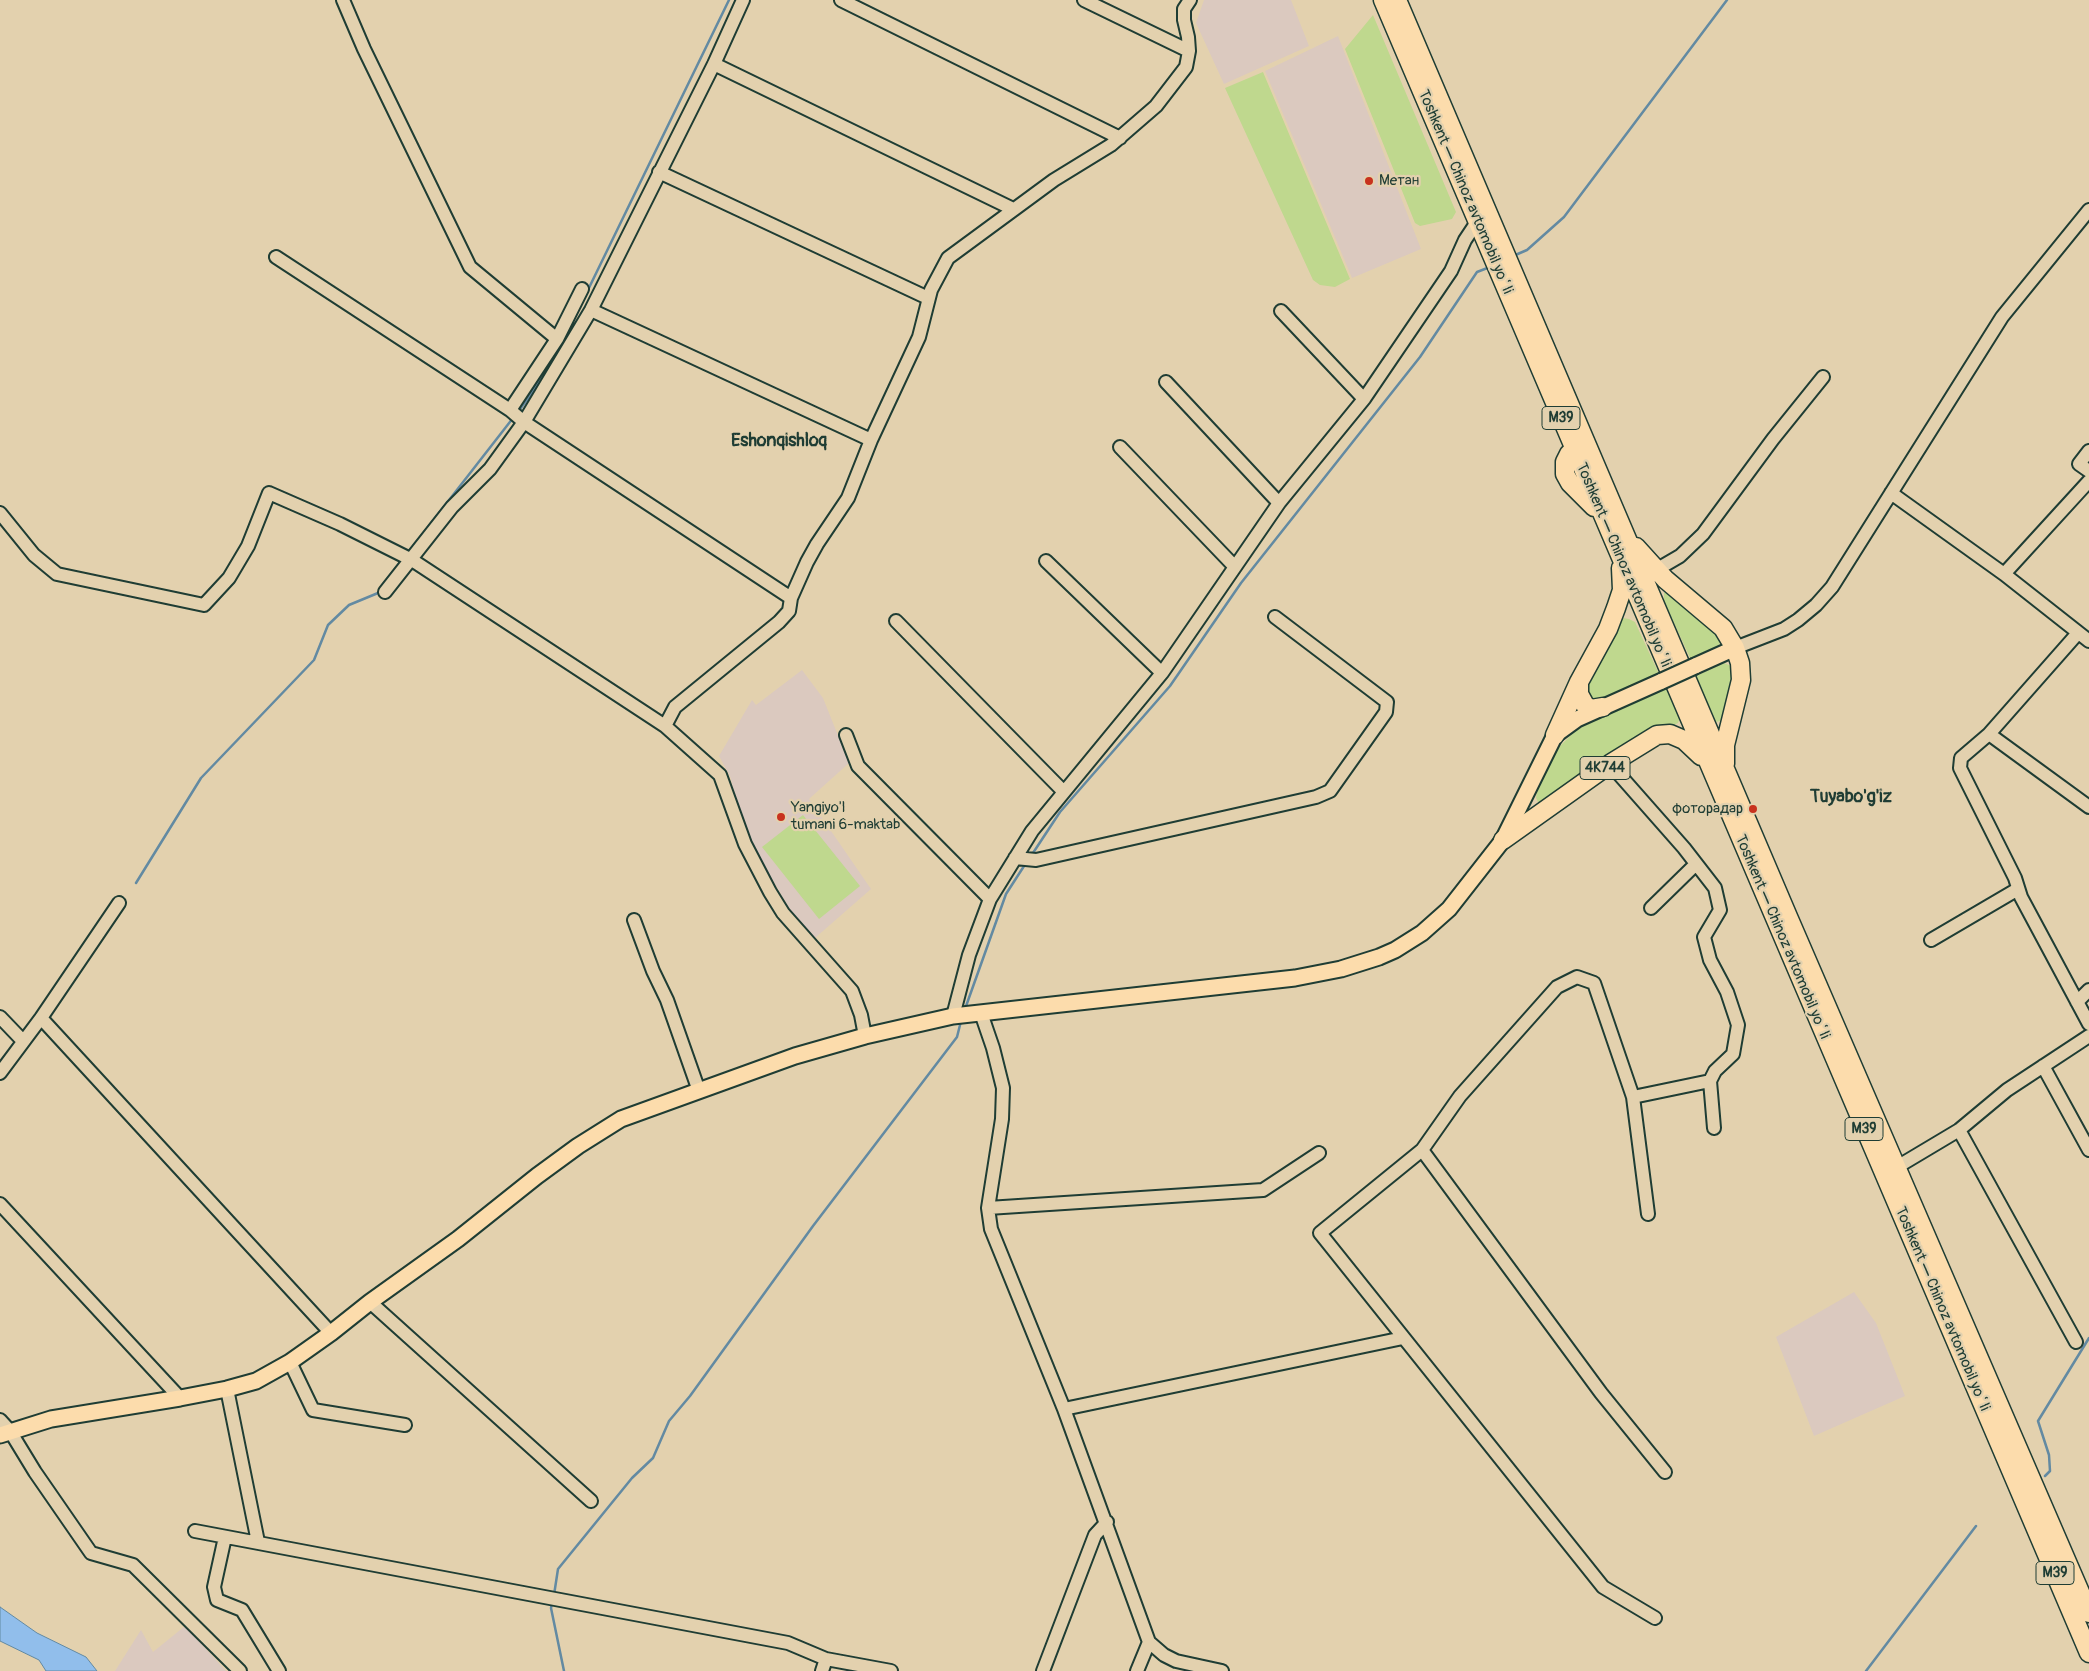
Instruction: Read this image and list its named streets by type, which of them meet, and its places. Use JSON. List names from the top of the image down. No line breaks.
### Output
{"streets":{"highway":["Toshkent — Chinoz avtomobil yoʻli","M39","4К744"]},"crossings":[["Toshkent — Chinoz avtomobil yoʻli","4К744"]],"districts":["Eshonqishloq","Tuyabo'g'iz"],"places":["Метан","фоторадар","Yangiyo'l tumani 6-maktab"]}
